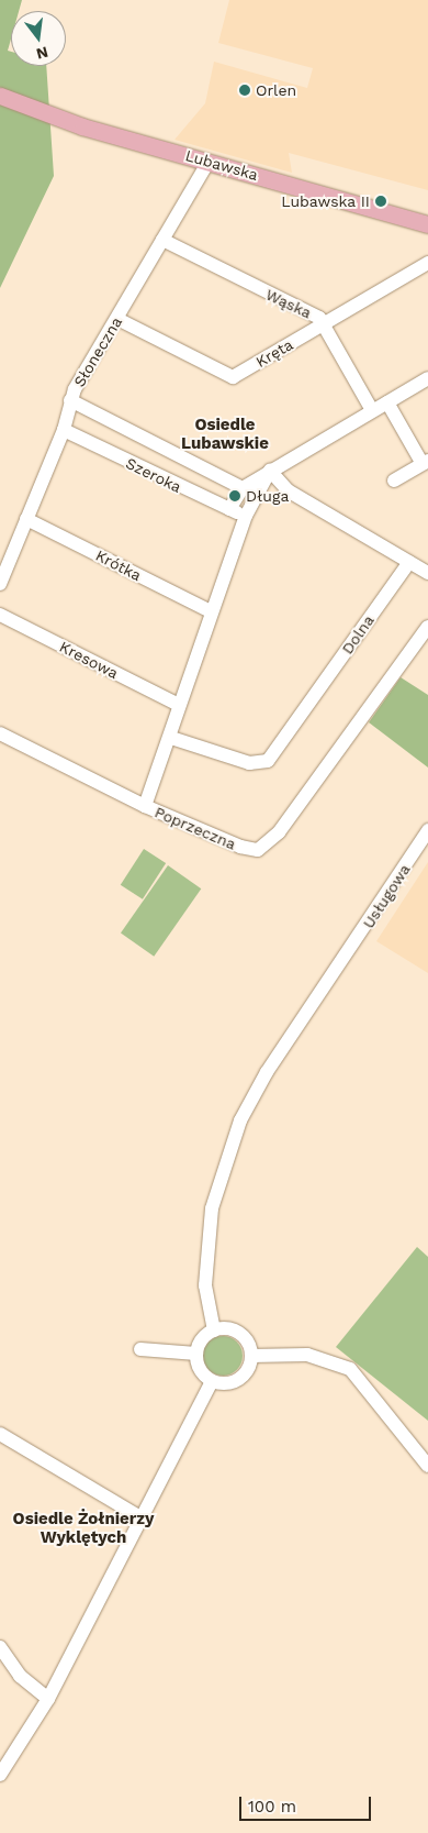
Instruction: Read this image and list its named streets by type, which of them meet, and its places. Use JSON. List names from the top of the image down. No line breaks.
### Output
{"streets":{"main road":["Lubawska"],"street":["Wąska","Słoneczna","Kręta","Szeroka","Krótka","Dolna","Kresowa","Poprzeczna","Usługowa"]},"crossings":[["Lubawska","Słoneczna"],["Wąska","Słoneczna"],["Wąska","Kręta"],["Słoneczna","Kręta"],["Słoneczna","Szeroka"],["Słoneczna","Krótka"]],"districts":["Osiedle Lubawskie","Osiedle Żołnierzy Wyklętych"],"places":["Orlen","Lubawska II","Długa"],"scale_bar":"100 m","north":"bottom"}
